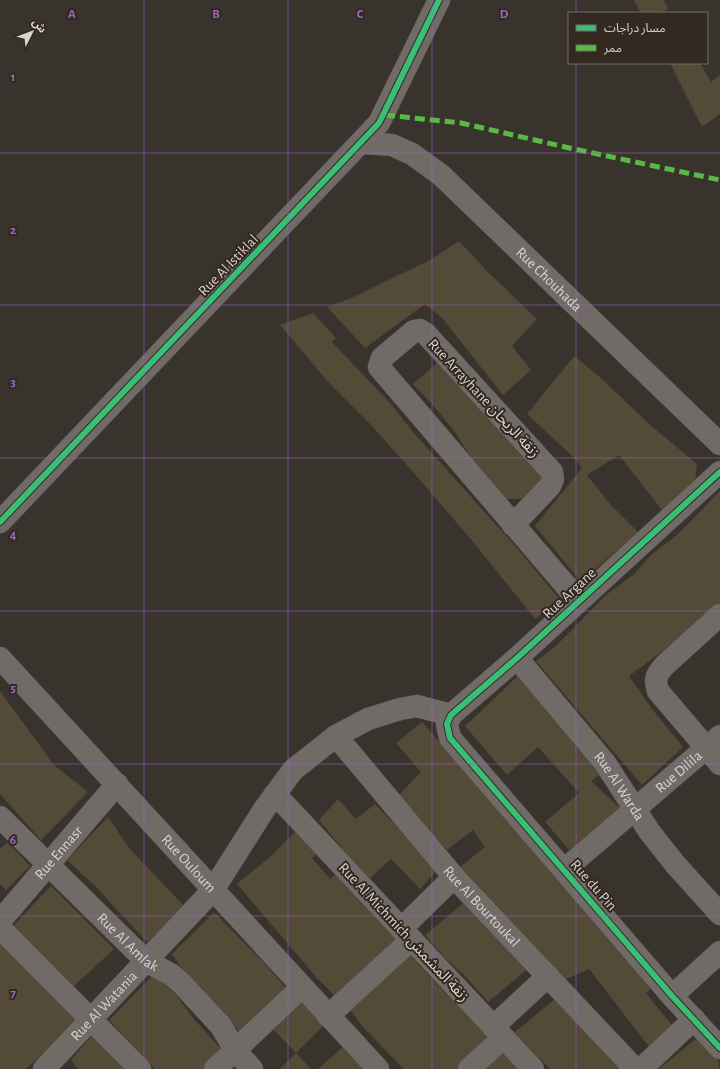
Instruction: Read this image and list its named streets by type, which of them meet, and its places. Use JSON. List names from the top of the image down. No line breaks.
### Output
{"streets":{"street":["Rue Al Istiklal","Rue Chouhada","Rue Arrayhane زنقة الريحان","Rue Argane","Rue Dilila","Rue Al Warda","Rue Ennasr","Rue Ouloum","Rue du Pin","Rue Al Bourtoukal","Rue Al Michmich زنقة المشمش","Rue Al Amlak","Rue Al Watania"]},"crossings":[["Rue Al Istiklal","Rue Chouhada"],["Rue Arrayhane زنقة الريحان","Rue Argane"],["Rue Argane","Rue Al Warda"],["Rue Argane","Rue du Pin"],["Rue Argane","Rue Al Watania"],["Rue Dilila","Rue Al Warda"],["Rue Dilila","Rue du Pin"],["Rue Ennasr","Rue Ouloum"],["Rue Ennasr","Rue Al Amlak"],["Rue Ouloum","Rue Al Watania"],["Rue du Pin","Rue Al Watania"],["Rue Al Bourtoukal","Rue Al Watania"],["Rue Al Michmich زنقة المشمش","Rue Al Watania"],["Rue Al Amlak","Rue Al Watania"]],"legend":["مسار دراجات","ممر"],"north":"top right","grid":{"columns":["A","B","C","D"],"rows":["1","2","3","4","5","6","7"]}}
